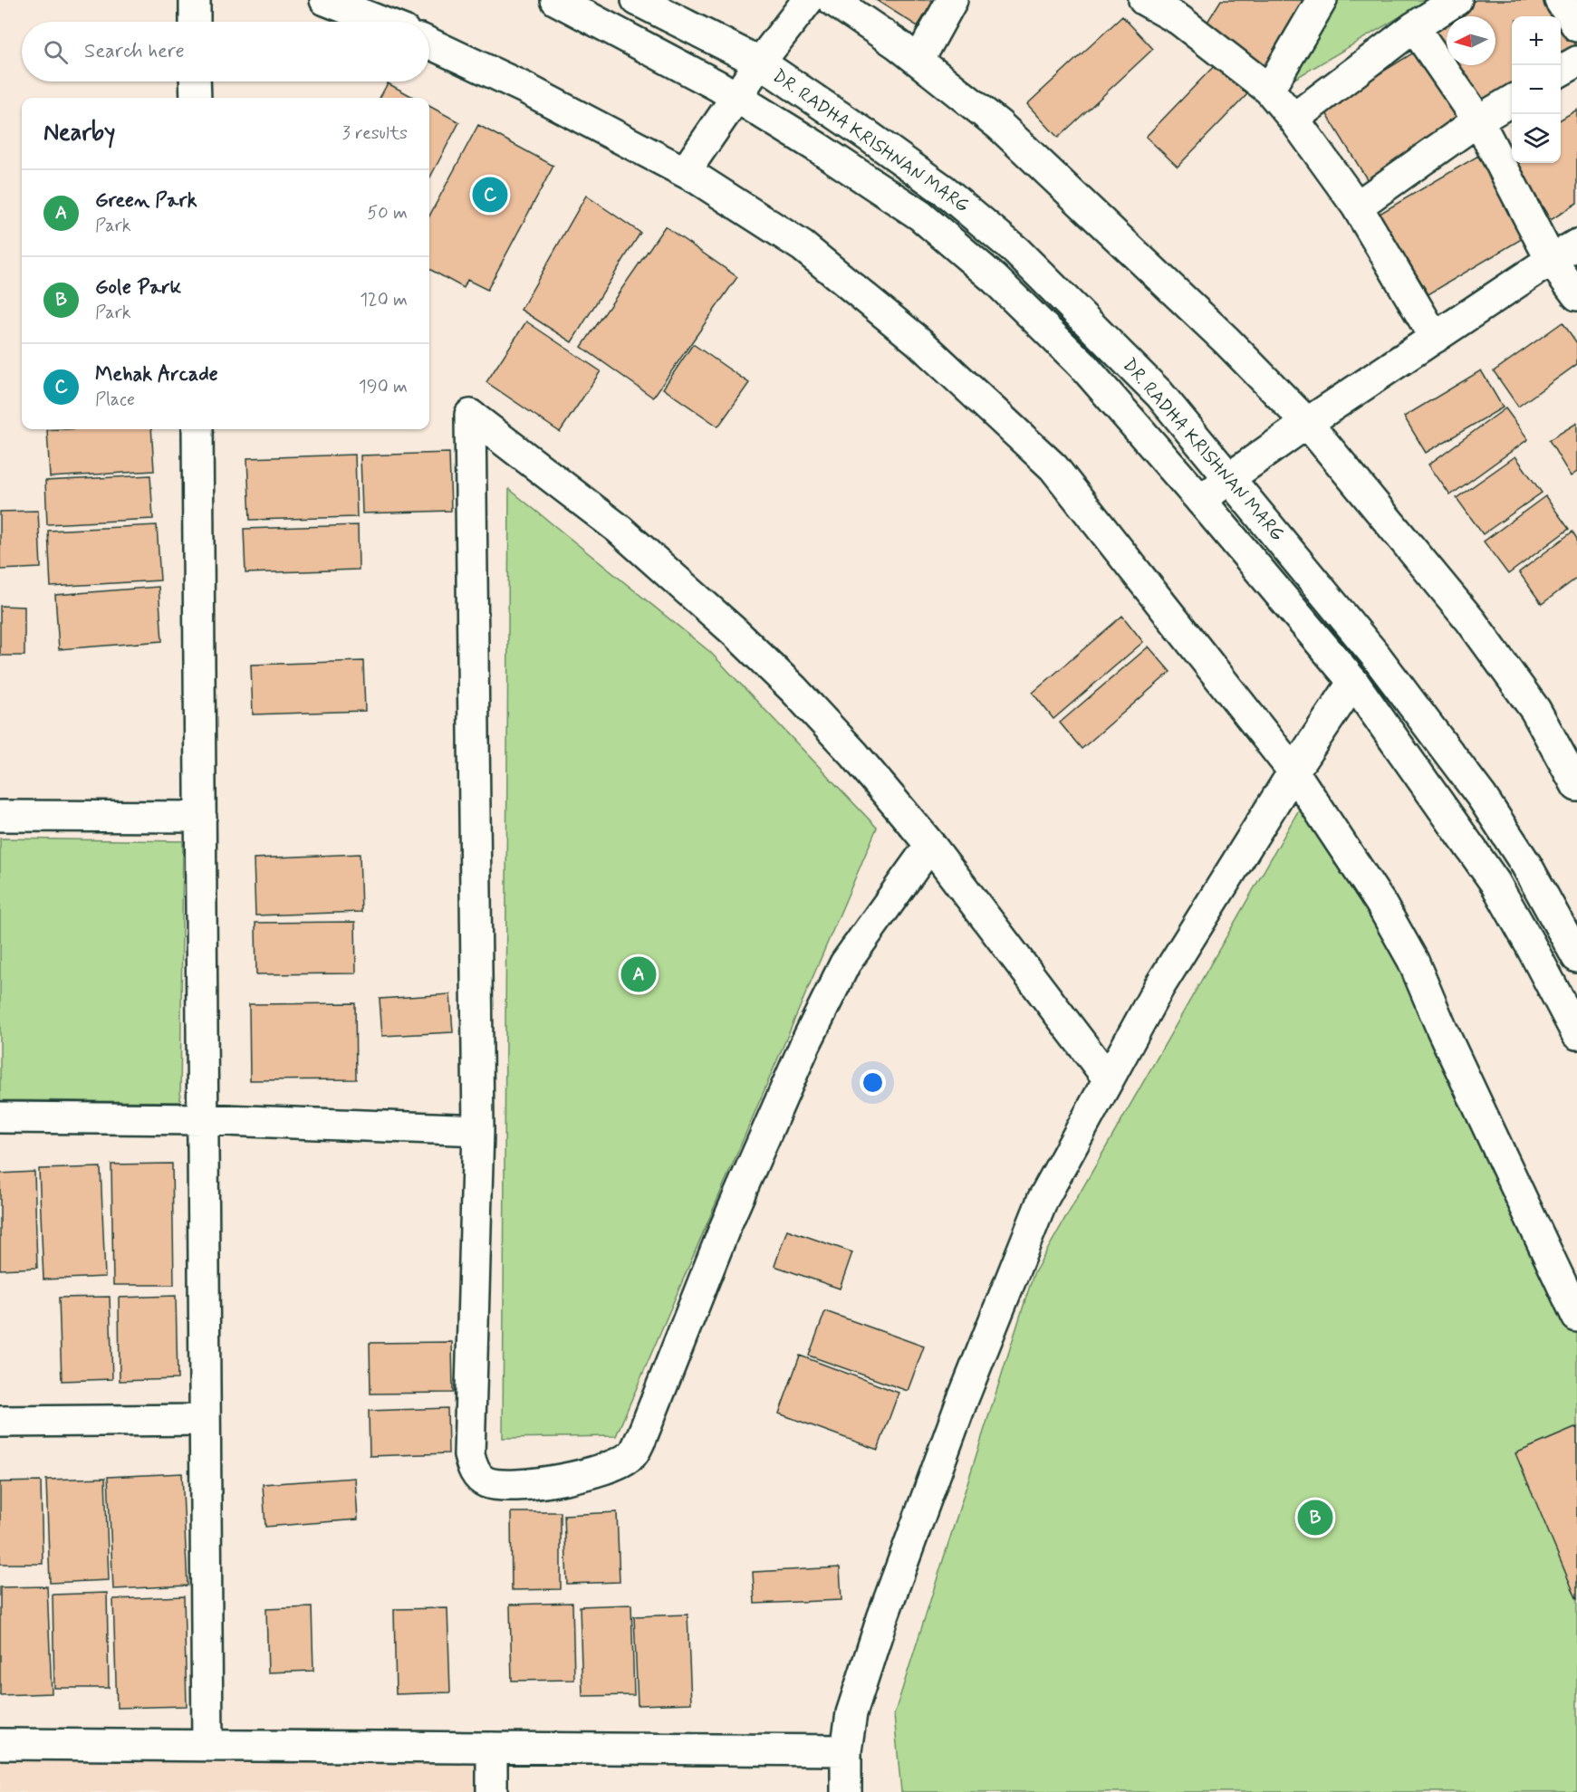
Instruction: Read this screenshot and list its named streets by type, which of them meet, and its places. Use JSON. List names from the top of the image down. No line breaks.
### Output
{"streets":{"street":["DR. RADHA KRISHNAN MARG"]},"north":"left","page":{"map_buttons":["+","−"],"search":"Search here","heading":["Nearby","3 results"],"list":[{"mark":"A","name":"Green Park","note":"Park","value":"50 m"},{"mark":"B","name":"Gole Park","note":"Park","value":"120 m"},{"mark":"C","name":"Mehak Arcade","note":"Place","value":"190 m"}],"pins":["C","A","B"]}}
